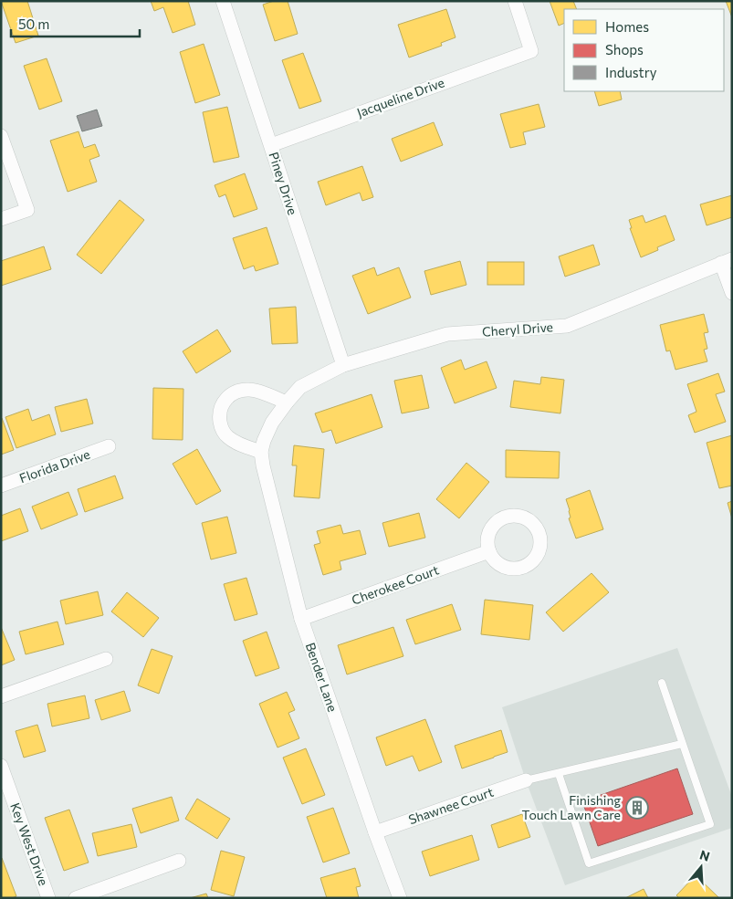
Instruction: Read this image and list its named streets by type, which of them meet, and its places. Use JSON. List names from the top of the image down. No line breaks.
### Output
{"streets":{"street":["Jacqueline Drive","Piney Drive","Cheryl Drive","Florida Drive","Cherokee Court","Bender Lane","Shawnee Court","Key West Drive"]},"crossings":[["Jacqueline Drive","Piney Drive"],["Piney Drive","Cheryl Drive"],["Cheryl Drive","Bender Lane"],["Cherokee Court","Bender Lane"],["Bender Lane","Shawnee Court"]],"places":{"building":["Finishing Touch Lawn Care"]},"legend":["Homes","Shops","Industry"],"scale_bar":"50 m","north":"top"}
